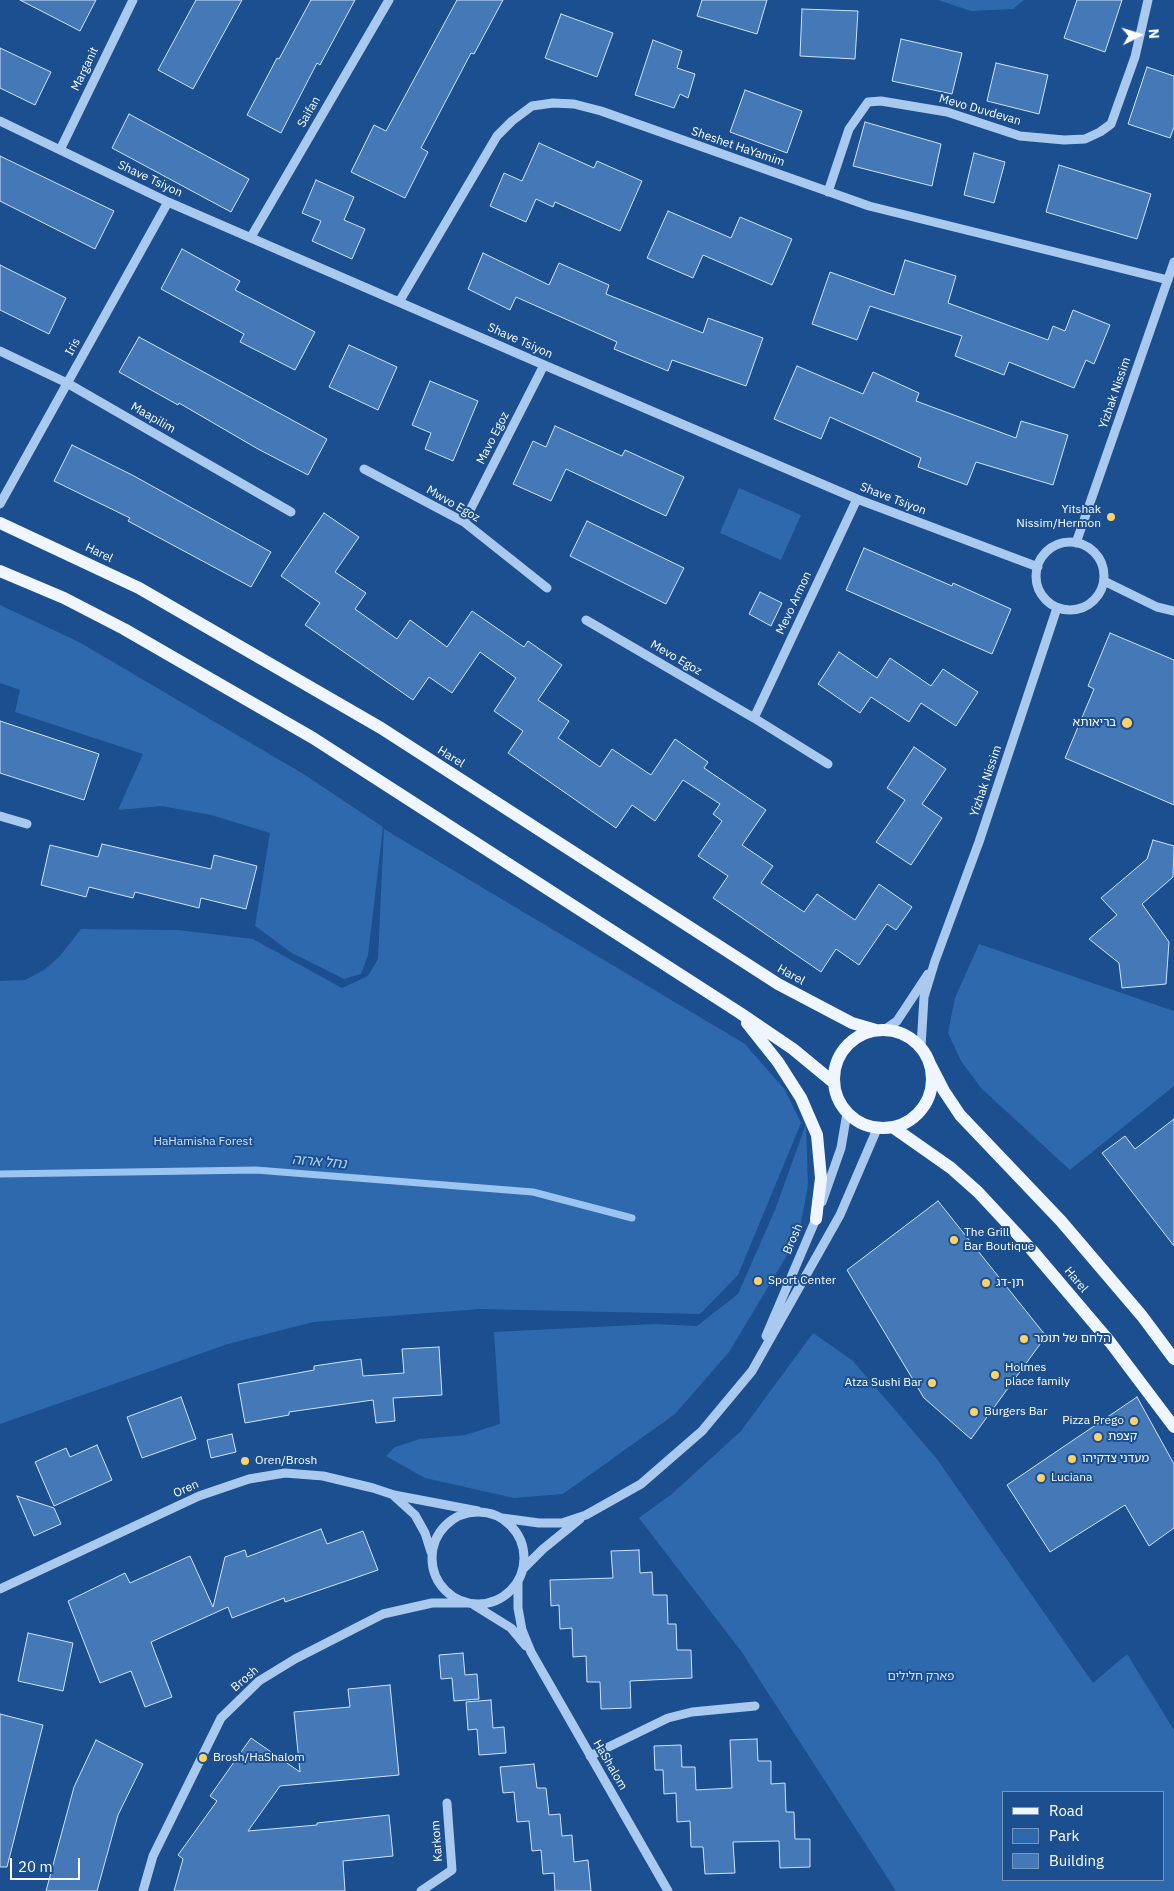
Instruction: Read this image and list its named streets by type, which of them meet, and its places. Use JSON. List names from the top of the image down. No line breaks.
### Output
{"streets":{"main road":["Harel"],"street":["Marganit","Mevo Duvdevan","Saifan","Sheshet HaYamim","Shave Tsiyon","Iris","Yizhak Nissim","Maapilim","Mavo Egoz","Mwvo Egoz","Mevo Armon","Mevo Egoz","Brosh","Oren","HaShalom","Karkom"]},"crossings":[["Marganit","Shave Tsiyon"],["Mevo Duvdevan","Sheshet HaYamim"],["Saifan","Shave Tsiyon"],["Sheshet HaYamim","Shave Tsiyon"],["Sheshet HaYamim","Yizhak Nissim"],["Shave Tsiyon","Iris"],["Shave Tsiyon","Yizhak Nissim"],["Shave Tsiyon","Mavo Egoz"],["Shave Tsiyon","Mevo Armon"],["Iris","Maapilim"],["Yizhak Nissim","Harel"],["Yizhak Nissim","Brosh"],["Mavo Egoz","Mwvo Egoz"],["Harel","Brosh"],["Mevo Armon","Mevo Egoz"],["Brosh","Oren"],["Brosh","HaShalom"],["Oren","HaShalom"]],"water":["נחל ארזה"],"parks":["HaHamisha Forest","פארק חלילים"],"places":["Yitshak Nissim/Hermon","בריאותא","The Grill Bar Boutique","Sport Center","תן-דג","הלחם של תומר","Holmes place family","Atza Sushi Bar","Burgers Bar","Pizza Prego","קצפת","מעדני צדקיהו","Oren/Brosh","Luciana","Brosh/HaShalom"],"legend":["Road","Park","Building"],"scale_bar":"20 m","north":"right"}
